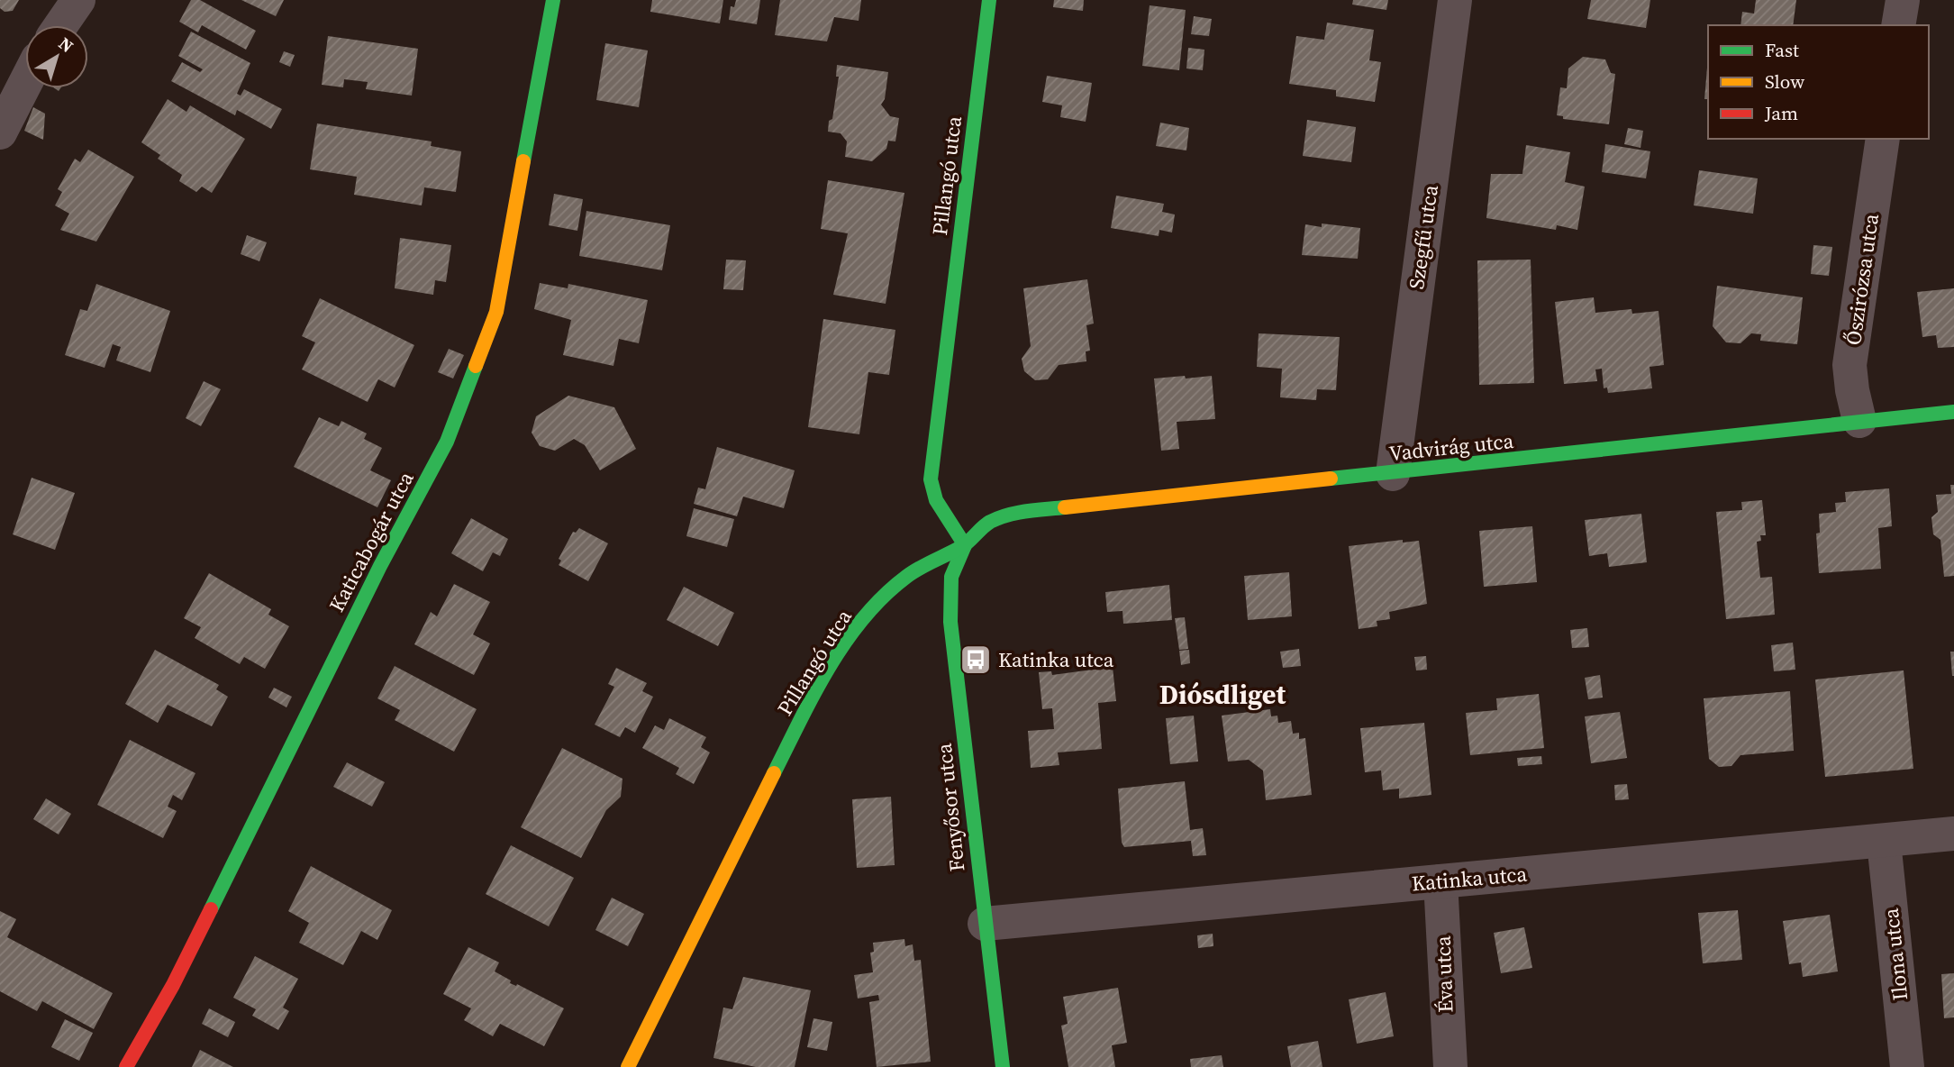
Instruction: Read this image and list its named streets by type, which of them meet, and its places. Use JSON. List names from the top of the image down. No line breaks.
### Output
{"streets":{"street":["Pillangó utca","Szegfű utca","Őszirózsa utca","Vadvirág utca","Katicabogár utca","Fenyősor utca","Katinka utca","Ilona utca","Éva utca"]},"crossings":[["Pillangó utca","Vadvirág utca"],["Pillangó utca","Fenyősor utca"],["Szegfű utca","Vadvirág utca"],["Őszirózsa utca","Vadvirág utca"],["Vadvirág utca","Fenyősor utca"],["Fenyősor utca","Katinka utca"],["Katinka utca","Ilona utca"],["Katinka utca","Éva utca"]],"districts":["Diósdliget"],"places":{"bus stop":["Katinka utca"]},"legend":["Fast","Slow","Jam"],"north":"top right"}
